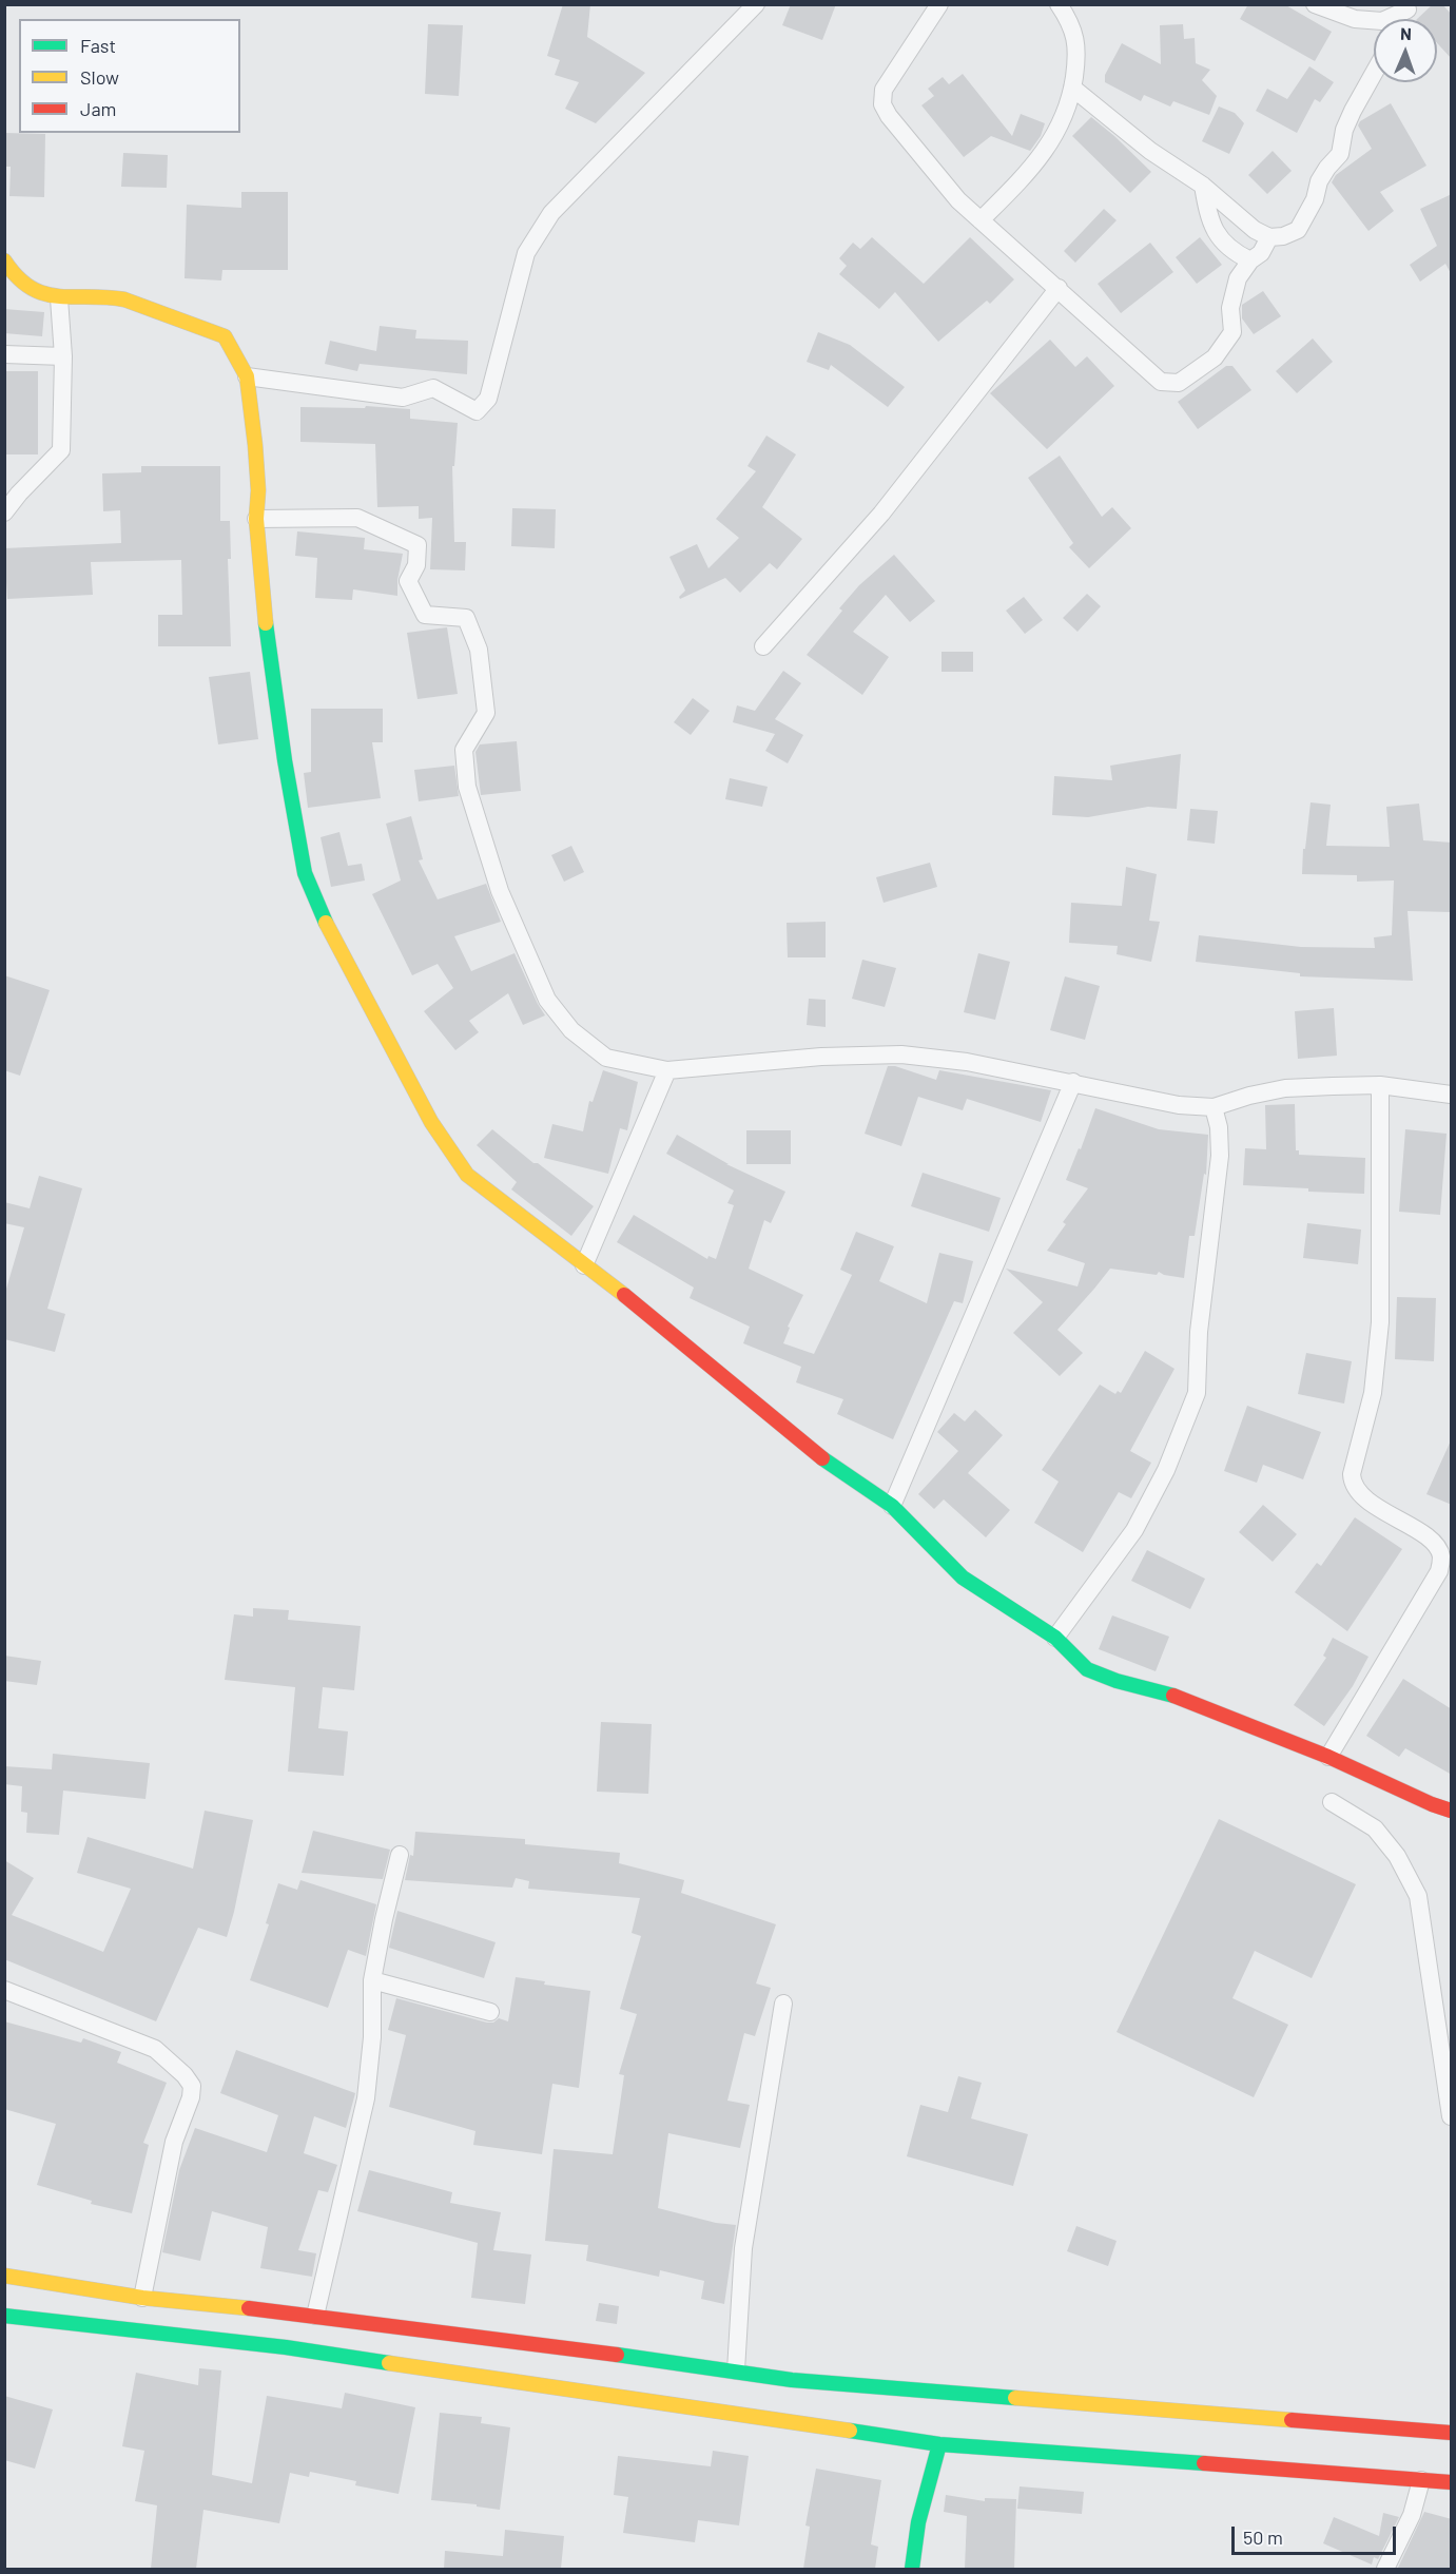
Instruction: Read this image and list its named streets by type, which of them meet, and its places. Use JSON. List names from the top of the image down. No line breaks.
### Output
{"legend":["Fast","Slow","Jam"],"scale_bar":"50 m","north":"top"}
